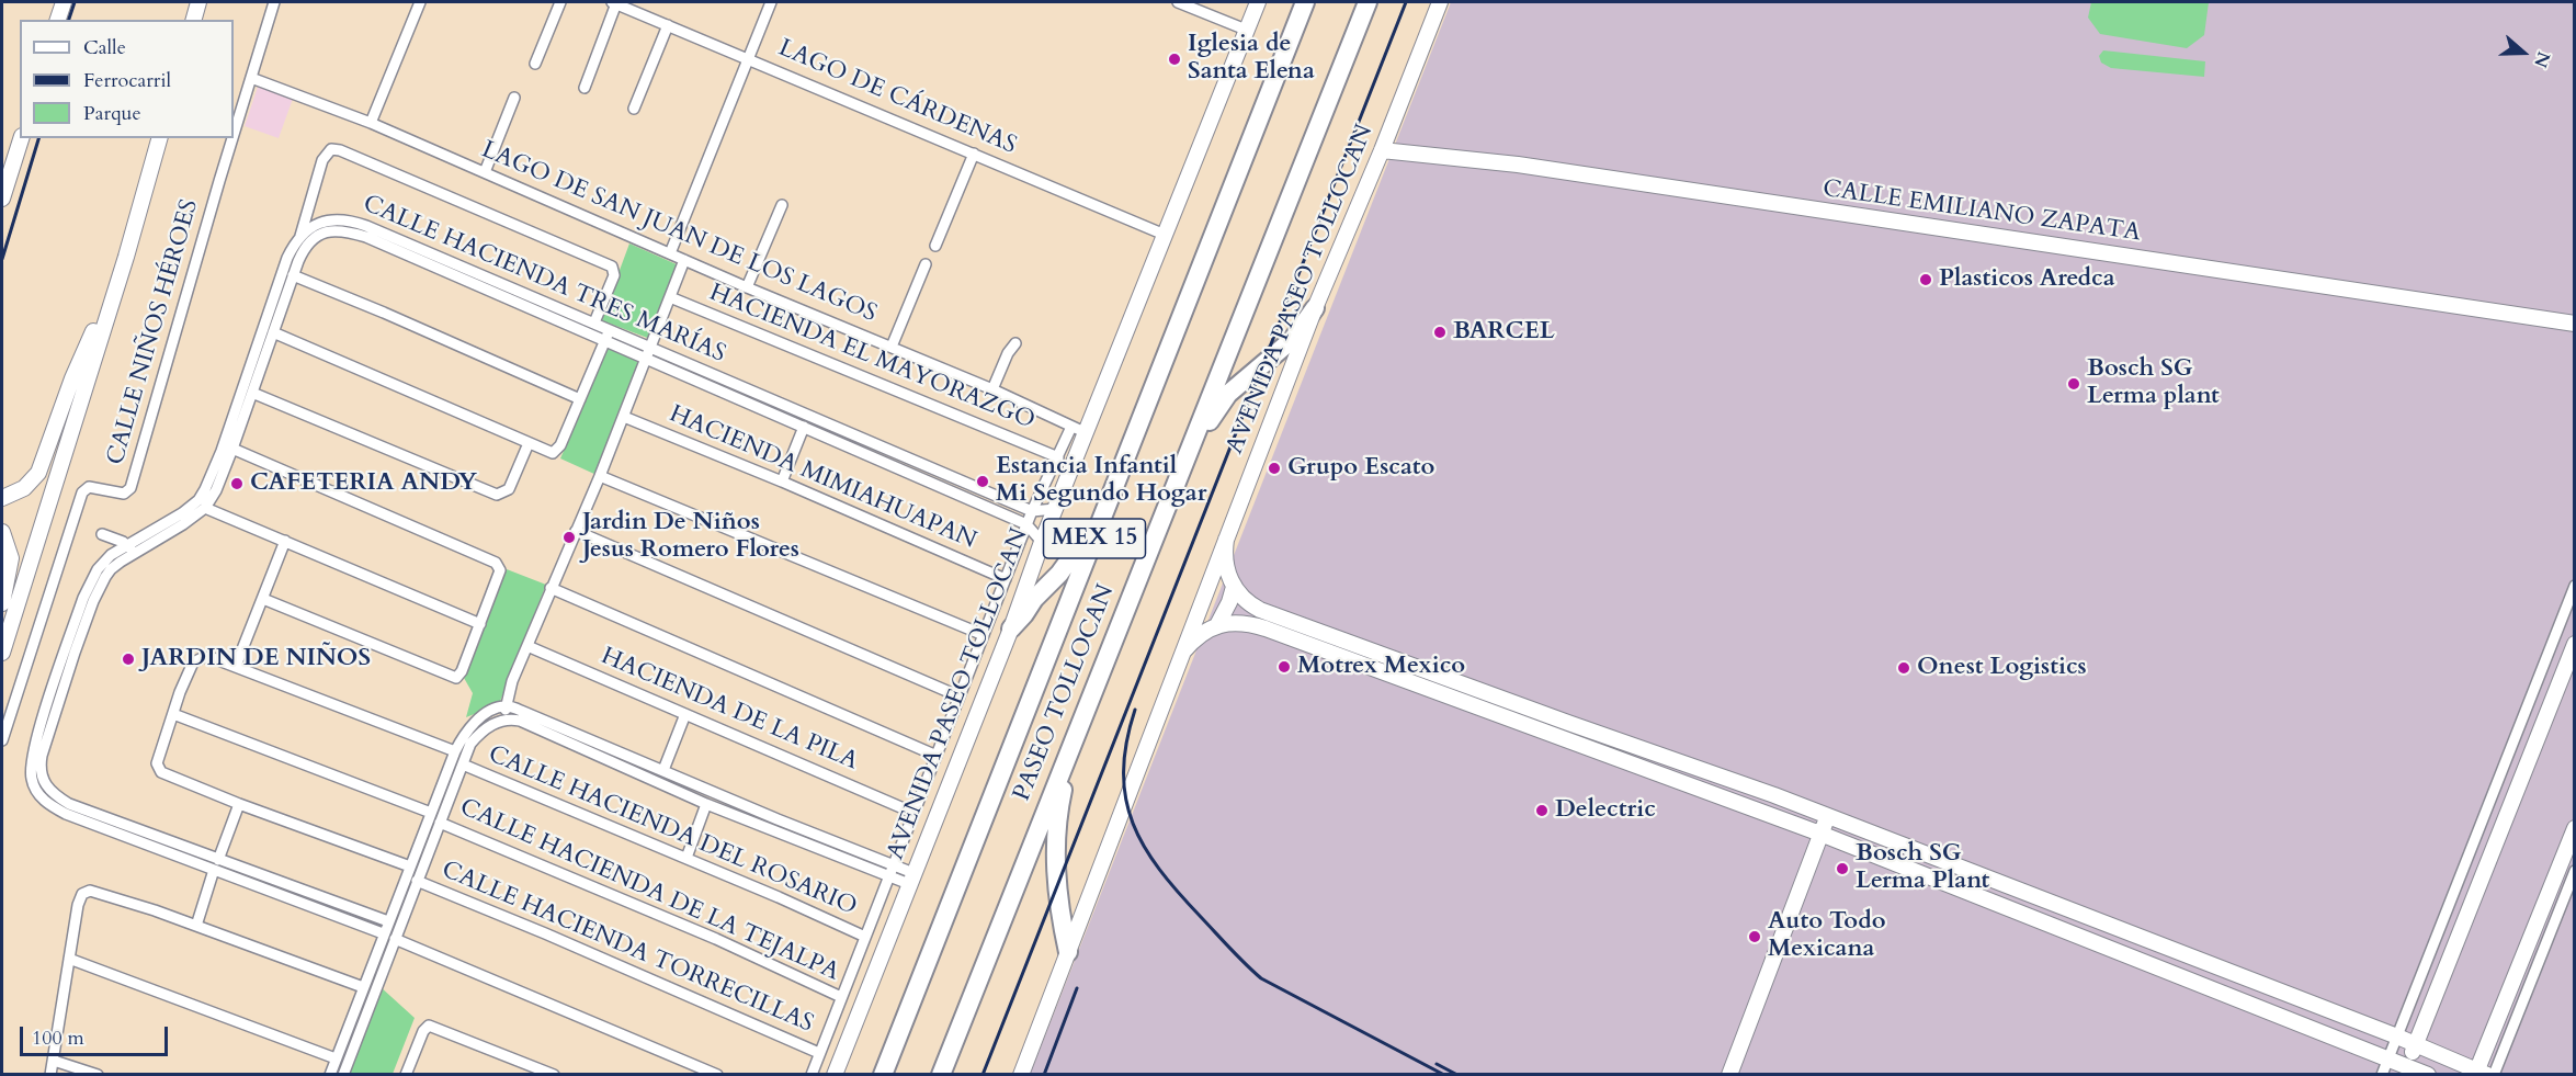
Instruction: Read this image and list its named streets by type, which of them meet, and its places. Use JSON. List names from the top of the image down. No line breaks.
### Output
{"streets":{"highway":["MEX 15","PASEO TOLLOCAN"],"main road":["CALLE EMILIANO ZAPATA","AVENIDA PASEO TOLLOCAN"],"street":["LAGO DE CÁRDENAS","LAGO DE SAN JUAN DE LOS LAGOS","CALLE HACIENDA TRES MARÍAS","CALLE NIÑOS HÉROES","HACIENDA EL MAYORAZGO","HACIENDA MIMIAHUAPAN","HACIENDA DE LA PILA","CALLE HACIENDA DEL ROSARIO","CALLE HACIENDA DE LA TEJALPA","CALLE HACIENDA TORRECILLAS"]},"crossings":[["LAGO DE CÁRDENAS","AVENIDA PASEO TOLLOCAN"],["CALLE EMILIANO ZAPATA","AVENIDA PASEO TOLLOCAN"],["LAGO DE SAN JUAN DE LOS LAGOS","AVENIDA PASEO TOLLOCAN"],["LAGO DE SAN JUAN DE LOS LAGOS","CALLE NIÑOS HÉROES"],["CALLE HACIENDA TRES MARÍAS","AVENIDA PASEO TOLLOCAN"]],"places":["Iglesia de Santa Elena","Plasticos Aredca","BARCEL","Bosch SG Lerma plant","Grupo Escato","Estancia Infantil Mi Segundo Hogar","CAFETERIA ANDY","Jardin De Niños Jesus Romero Flores","JARDIN DE NIÑOS","Motrex Mexico","Onest Logistics","Delectric","Bosch SG Lerma Plant","Auto Todo Mexicana"],"legend":["Calle","Ferrocarril","Parque"],"scale_bar":"100 m","north":"right"}
